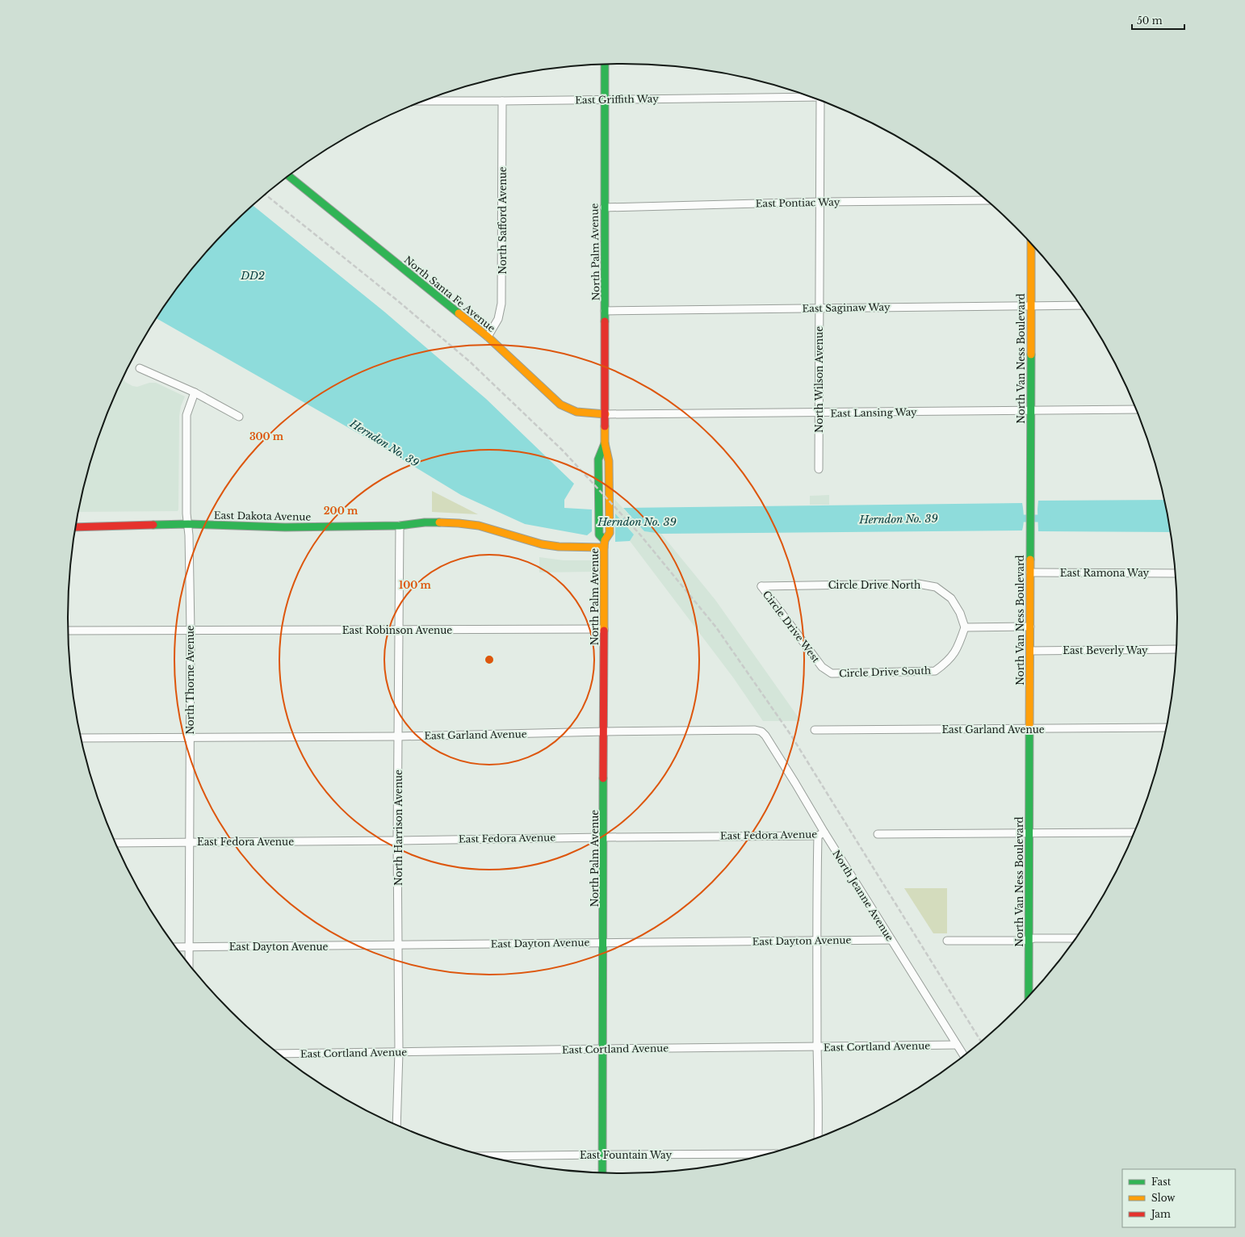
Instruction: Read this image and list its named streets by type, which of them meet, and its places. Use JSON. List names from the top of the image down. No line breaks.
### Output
{"streets":{"street":["East Griffith Way","East Pontiac Way","North Safford Avenue","North Palm Avenue","North Santa Fe Avenue","East Saginaw Way","North Van Ness Boulevard","North Wilson Avenue","East Lansing Way","East Dakota Avenue","East Ramona Way","Circle Drive North","Circle Drive West","East Robinson Avenue","East Beverly Way","Circle Drive South","North Thorne Avenue","East Garland Avenue","North Harrison Avenue","East Fedora Avenue","North Jeanne Avenue","East Dayton Avenue","East Cortland Avenue","East Fountain Way"]},"crossings":[["East Griffith Way","North Safford Avenue"],["East Griffith Way","North Palm Avenue"],["East Pontiac Way","North Palm Avenue"],["East Pontiac Way","North Wilson Avenue"],["North Safford Avenue","North Santa Fe Avenue"],["North Palm Avenue","North Santa Fe Avenue"],["North Palm Avenue","East Saginaw Way"],["North Palm Avenue","East Lansing Way"],["North Palm Avenue","East Dakota Avenue"],["North Palm Avenue","East Robinson Avenue"],["North Palm Avenue","East Garland Avenue"],["North Palm Avenue","East Fedora Avenue"],["North Palm Avenue","East Dayton Avenue"],["North Palm Avenue","East Cortland Avenue"],["North Palm Avenue","East Fountain Way"],["North Santa Fe Avenue","East Lansing Way"],["East Saginaw Way","North Van Ness Boulevard"],["East Saginaw Way","North Wilson Avenue"],["North Van Ness Boulevard","East Lansing Way"],["North Van Ness Boulevard","East Ramona Way"],["North Van Ness Boulevard","East Beverly Way"],["North Van Ness Boulevard","East Garland Avenue"],["North Wilson Avenue","East Lansing Way"],["East Dakota Avenue","North Thorne Avenue"],["East Dakota Avenue","North Harrison Avenue"],["Circle Drive North","Circle Drive West"],["Circle Drive North","Circle Drive South"],["Circle Drive West","Circle Drive South"],["East Robinson Avenue","North Thorne Avenue"],["East Robinson Avenue","North Harrison Avenue"],["North Thorne Avenue","East Garland Avenue"],["North Thorne Avenue","East Fedora Avenue"],["North Thorne Avenue","East Dayton Avenue"],["East Garland Avenue","North Harrison Avenue"],["East Garland Avenue","North Jeanne Avenue"],["North Harrison Avenue","East Fedora Avenue"],["North Harrison Avenue","East Dayton Avenue"],["North Harrison Avenue","East Cortland Avenue"],["East Fedora Avenue","North Jeanne Avenue"],["North Jeanne Avenue","East Dayton Avenue"],["North Jeanne Avenue","East Cortland Avenue"]],"water":["DD2","Herndon No. 39"],"legend":["Fast","Slow","Jam"],"scale_bar":"50 m","rings":["300 m","200 m","100 m"]}
